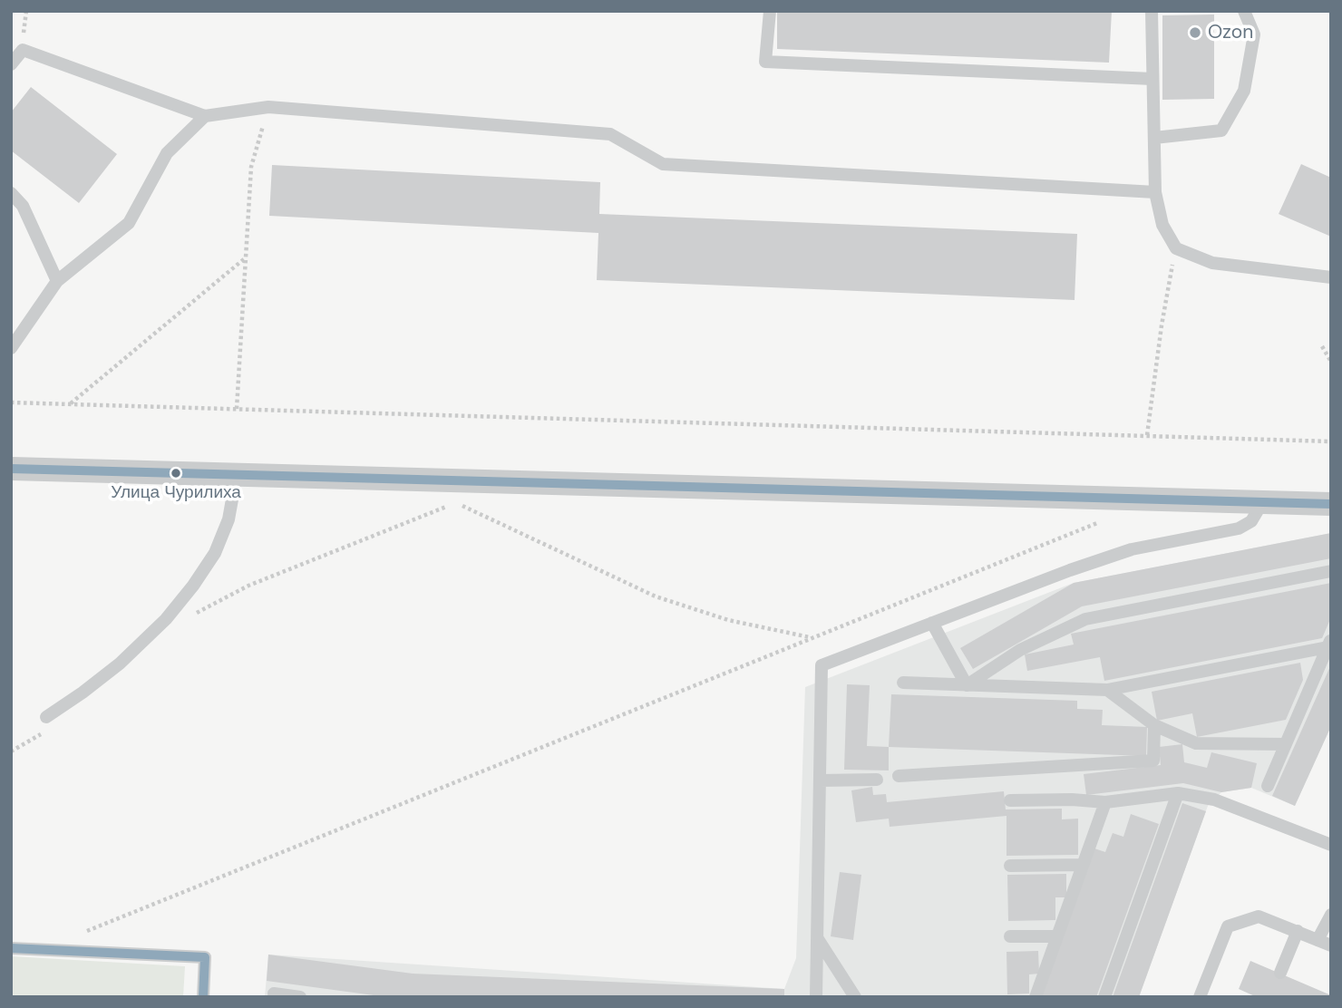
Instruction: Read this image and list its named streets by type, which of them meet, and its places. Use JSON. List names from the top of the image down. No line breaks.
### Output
{"places":["Ozon","Улица Чурилиха"]}
